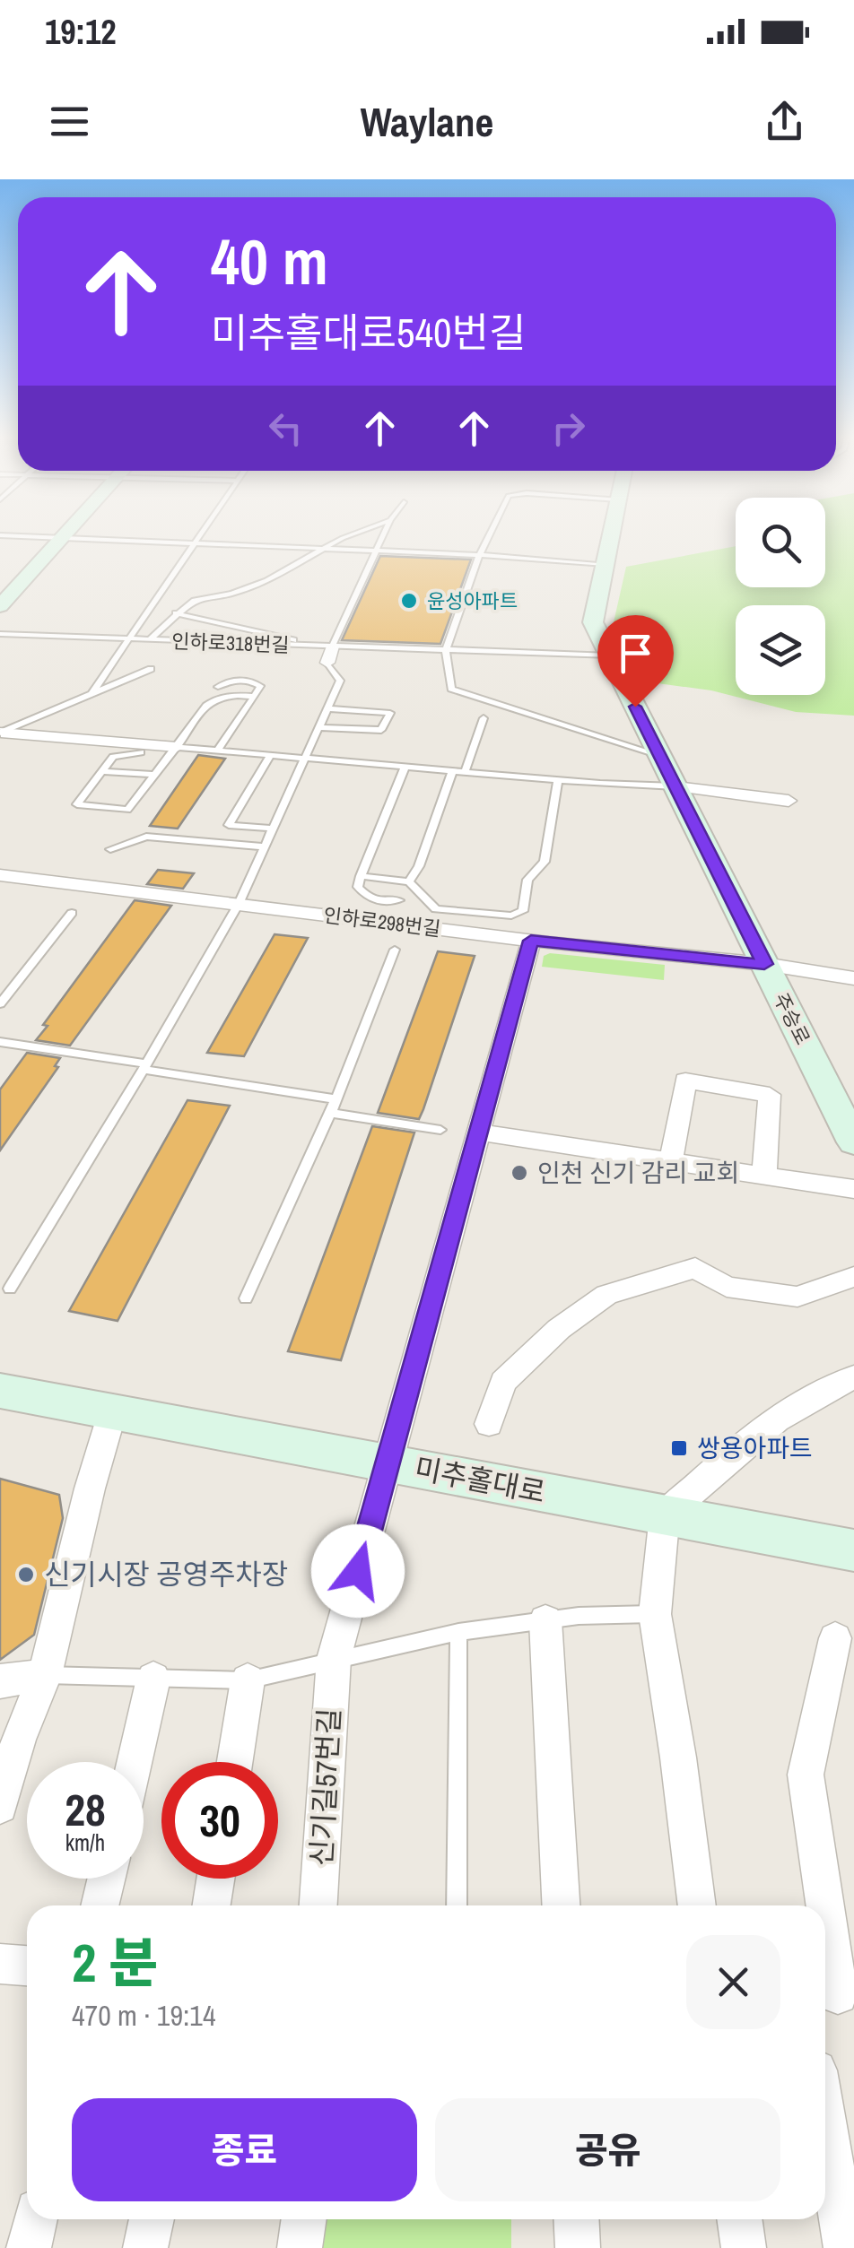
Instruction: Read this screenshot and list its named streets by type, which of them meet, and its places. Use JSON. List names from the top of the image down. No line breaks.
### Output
{"streets":{"street":["인하로298번길","주승로","미추홀대로","신기길57번길"],"lane":["인하로318번길"]},"crossings":[["인하로318번길","주승로"],["인하로298번길","주승로"],["인하로298번길","신기길57번길"],["미추홀대로","신기길57번길"]],"places":{"other":["윤성아파트","인천 신기 감리 교회","신기시장 공영주차장"],"transit":["쌍용아파트"]},"page":{"status":"19:12","header":"Waylane","turn":["40 m","미추홀대로540번길"],"speed":"28 km/h","limit":"30","heading":["2 분","470 m · 19:14"],"buttons":["종료","공유"]}}
